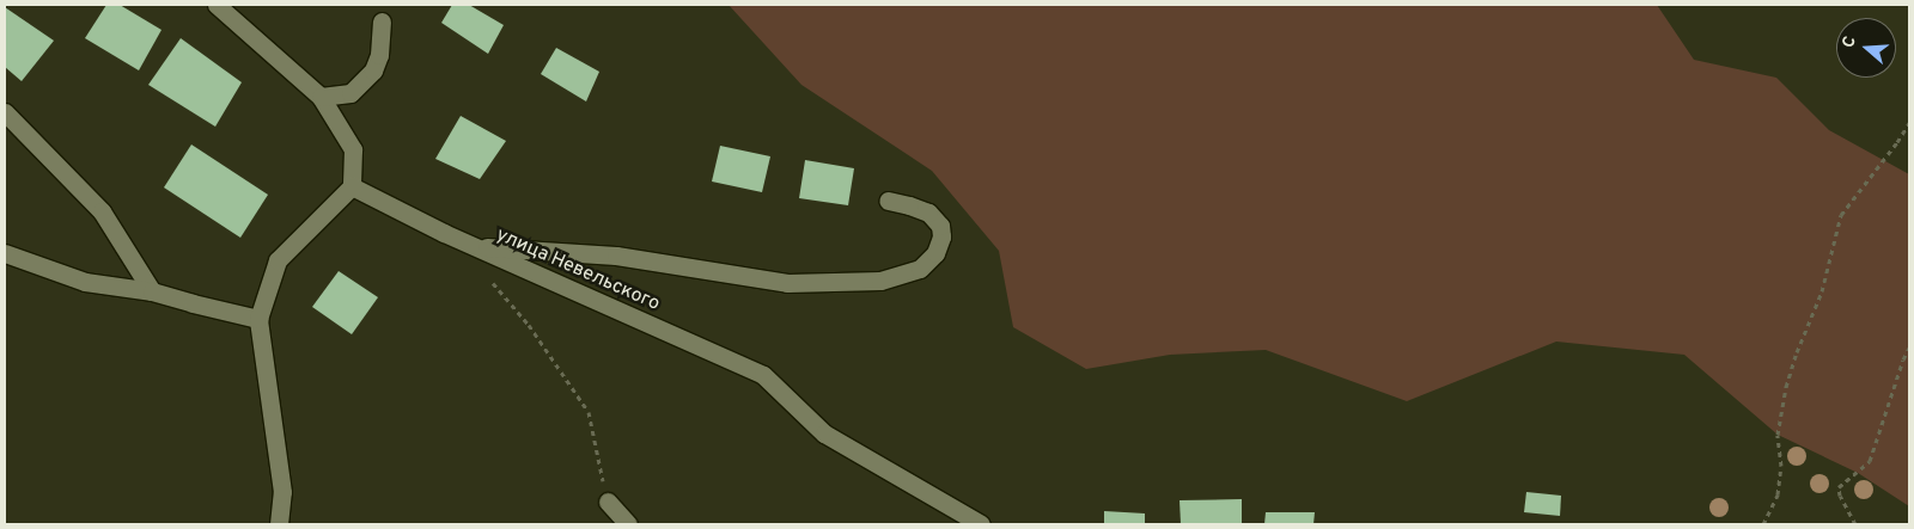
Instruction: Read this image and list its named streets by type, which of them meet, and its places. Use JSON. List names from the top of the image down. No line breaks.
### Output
{"streets":{"street":["улица Невельского"]},"north":"left"}
